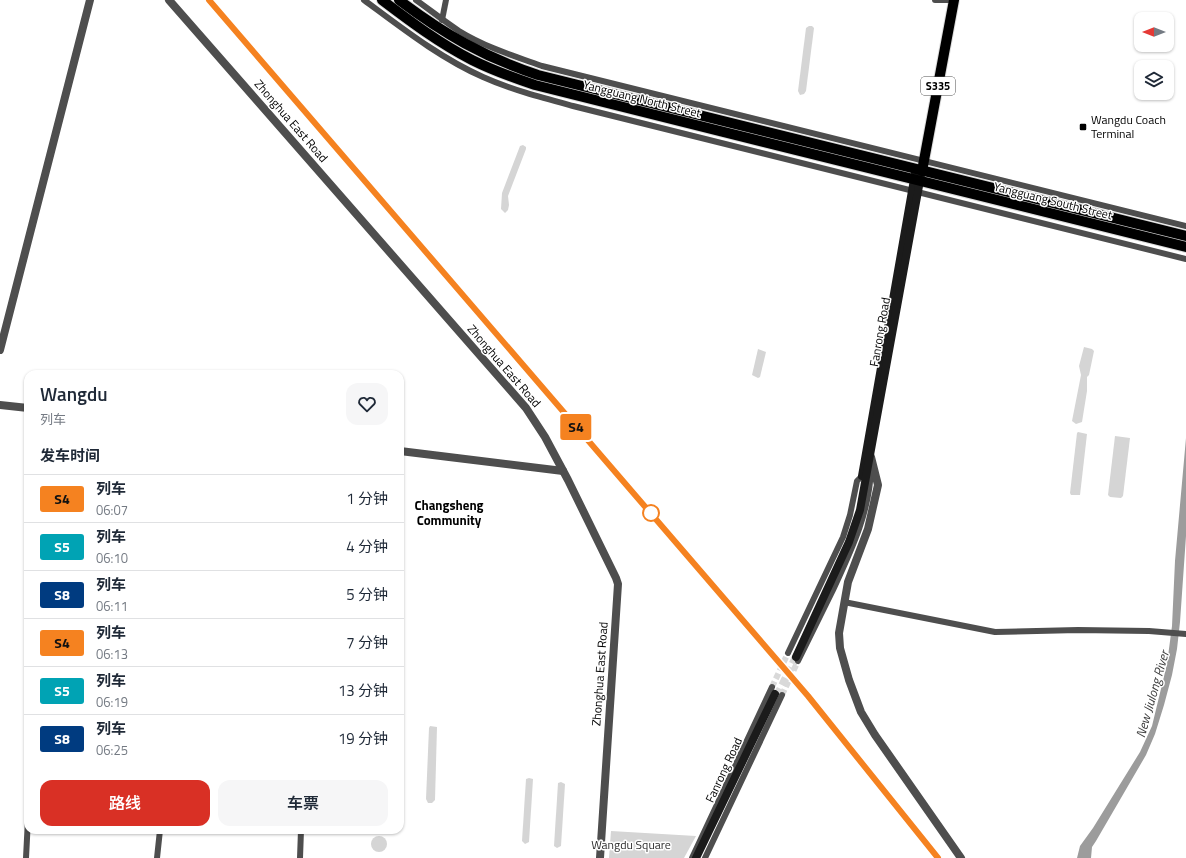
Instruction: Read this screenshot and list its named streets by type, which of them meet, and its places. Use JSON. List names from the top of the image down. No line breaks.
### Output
{"streets":{"main road":["S335","Yangguang North Street","Yangguang South Street","Fanrong Road"],"street":["Zhonghua East Road"]},"crossings":[["Yangguang North Street","Yangguang South Street"],["Yangguang North Street","Fanrong Road"],["Yangguang South Street","Fanrong Road"]],"districts":["Changsheng Community"],"water":["New Jiulong River"],"parks":["Wangdu Square"],"places":{"transit":["Wangdu Coach Terminal"]},"north":"left","page":{"on_map":"S4","heading":[["Wangdu","列车"],"发车时间"],"list":[{"mark":"S4","name":"列车","note":"06:07","value":"1 分钟"},{"mark":"S5","name":"列车","note":"06:10","value":"4 分钟"},{"mark":"S8","name":"列车","note":"06:11","value":"5 分钟"},{"mark":"S4","name":"列车","note":"06:13","value":"7 分钟"},{"mark":"S5","name":"列车","note":"06:19","value":"13 分钟"},{"mark":"S8","name":"列车","note":"06:25","value":"19 分钟"}],"buttons":["路线","车票"]}}
